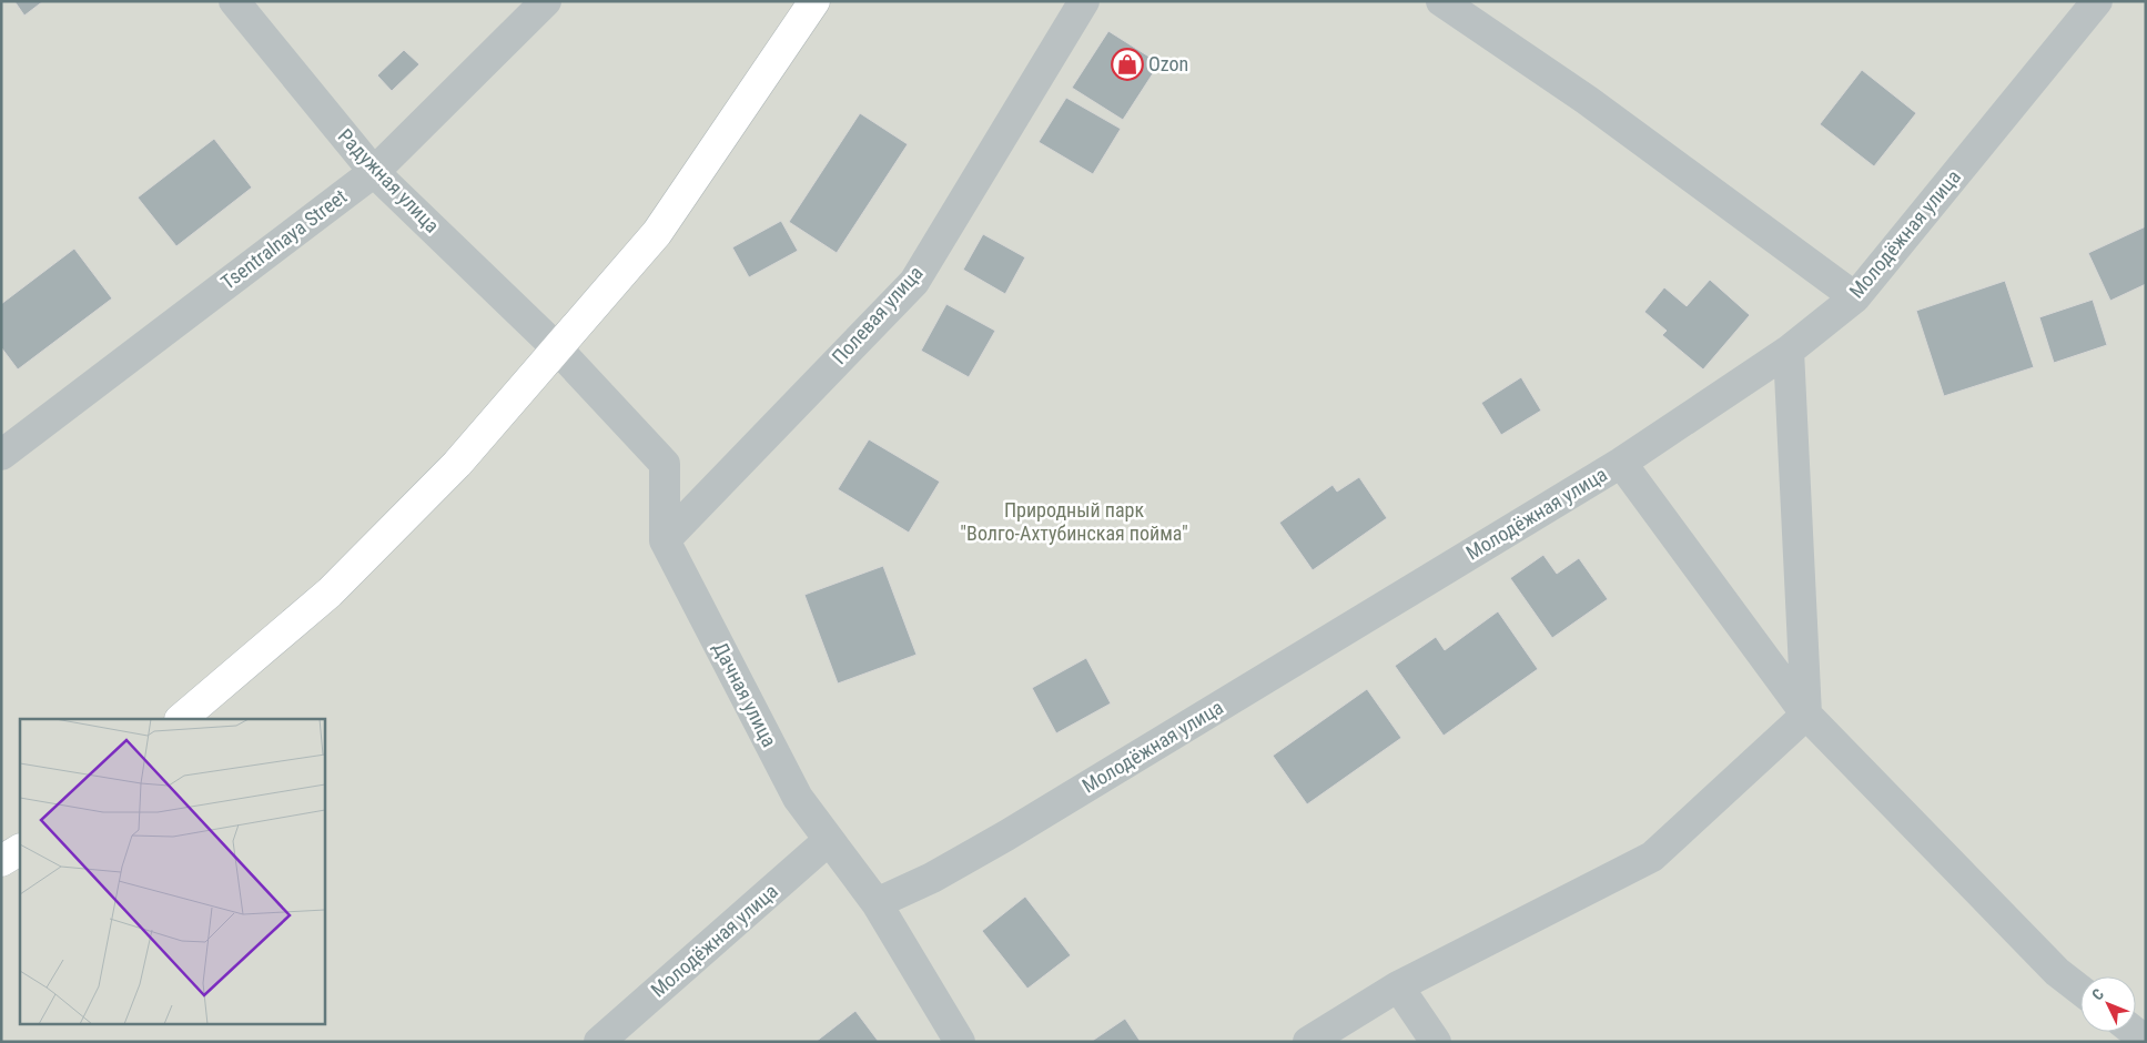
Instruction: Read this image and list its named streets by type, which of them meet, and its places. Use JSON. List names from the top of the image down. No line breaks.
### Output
{"streets":{"street":["Радужная улица","Молодёжная улица","Tsentralnaya Street","Полевая улица","Дачная улица"]},"crossings":[["Радужная улица","Tsentralnaya Street"],["Радужная улица","Дачная улица"],["Молодёжная улица","Дачная улица"],["Полевая улица","Дачная улица"]],"parks":["Природный парк \"Волго-Ахтубинская пойма\""],"places":{"shop":["Ozon"]},"north":"top left"}
